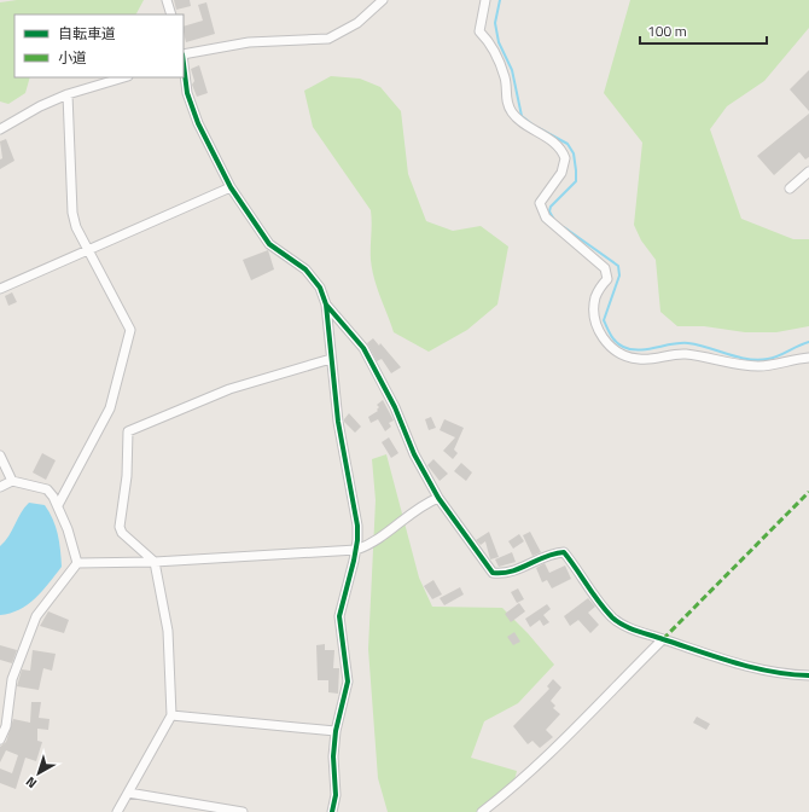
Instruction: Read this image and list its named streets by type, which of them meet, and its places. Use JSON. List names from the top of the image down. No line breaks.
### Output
{"legend":["自転車道","小道"],"scale_bar":"100 m","north":"bottom left"}
